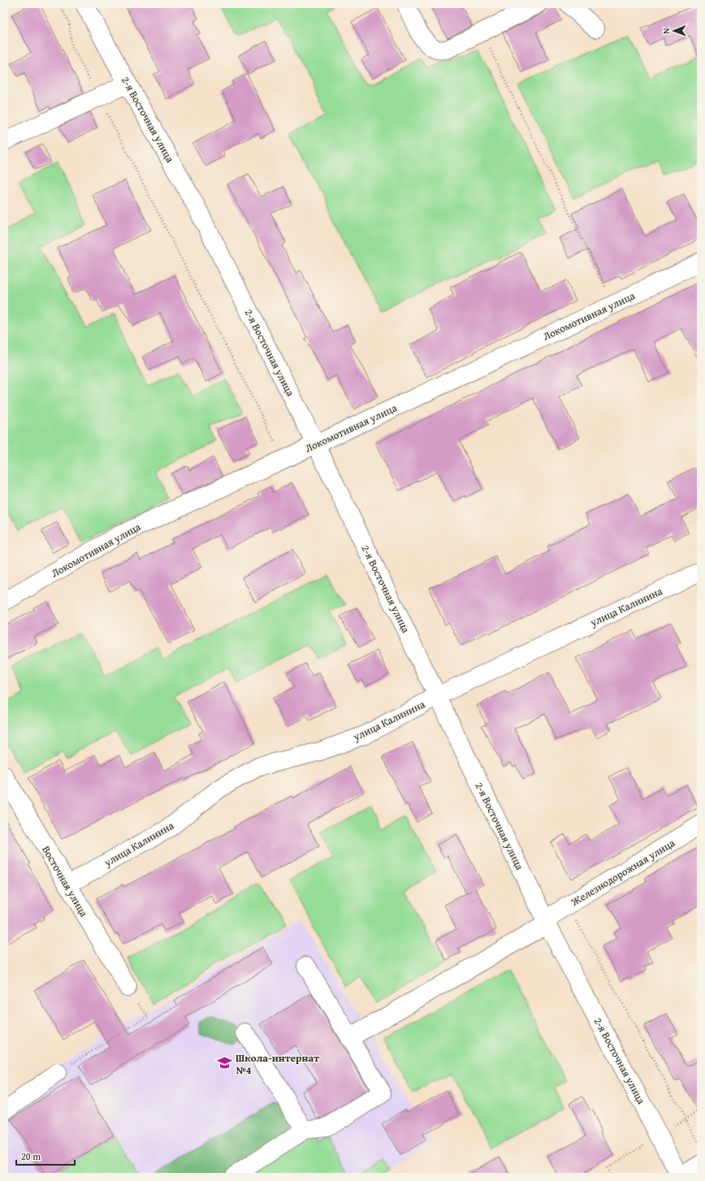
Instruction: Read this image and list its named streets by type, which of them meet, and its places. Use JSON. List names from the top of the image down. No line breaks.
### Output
{"streets":{"street":["2-я Восточная улица","Локомотивная улица","улица Калинина","Железнодорожная улица","Восточная улица"]},"crossings":[["2-я Восточная улица","Локомотивная улица"],["2-я Восточная улица","улица Калинина"],["2-я Восточная улица","Железнодорожная улица"],["улица Калинина","Восточная улица"]],"places":{"school or university":["Школа-интернат №4"]},"scale_bar":"20 m","north":"left"}
